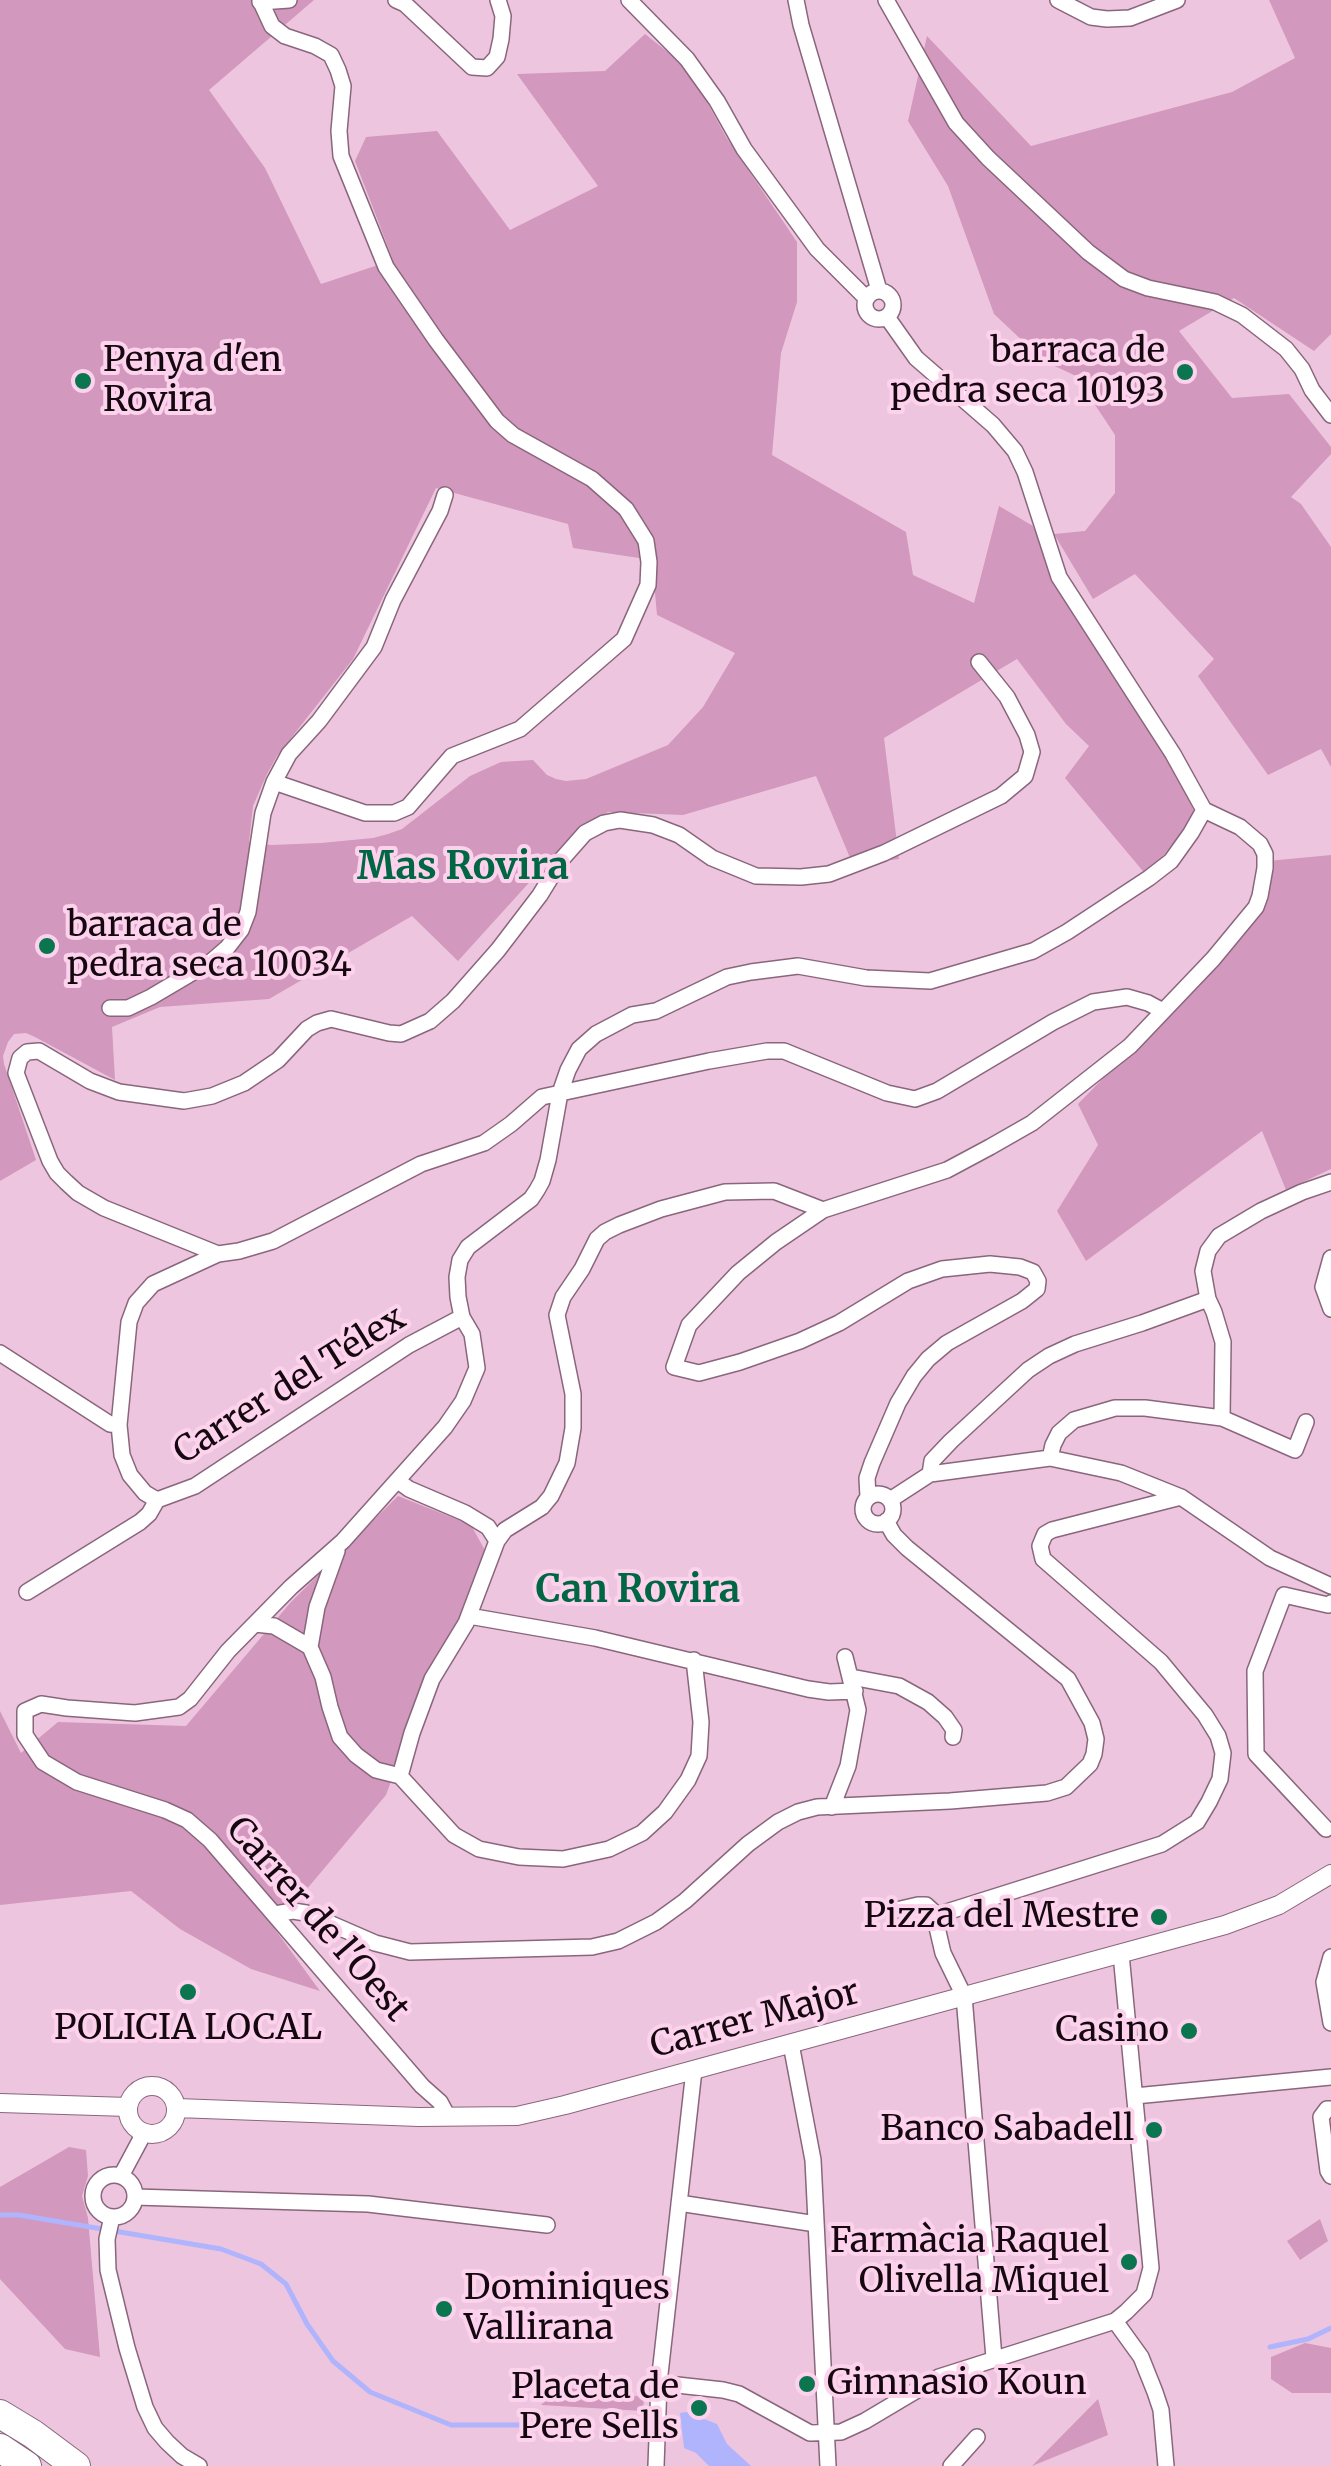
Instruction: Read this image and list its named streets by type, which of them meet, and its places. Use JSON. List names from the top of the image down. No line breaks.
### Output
{"streets":{"street":["Carrer del Télex","Carrer de l'Oest","Carrer Major"]},"crossings":[["Carrer de l'Oest","Carrer Major"]],"districts":["Mas Rovira","Can Rovira"],"places":["barraca de pedra seca 10193","Penya d'en Rovira","barraca de pedra seca 10034","Pizza del Mestre","POLICIA LOCAL","Casino","Banco Sabadell","Farmàcia Raquel Olivella Miquel","Dominiques Vallirana","Gimnasio Koun","Placeta de Pere Sells"]}
